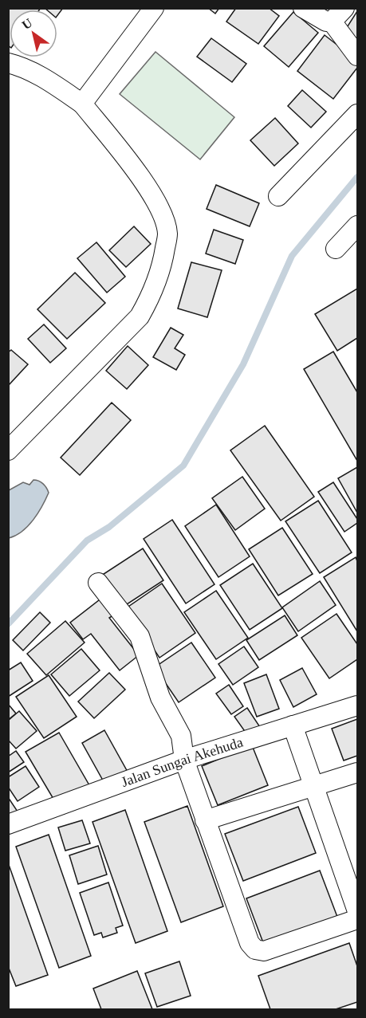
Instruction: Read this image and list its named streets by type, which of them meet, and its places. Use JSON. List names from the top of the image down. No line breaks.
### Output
{"streets":{"street":["Jalan Sungai Akehuda"]},"north":"top left"}
